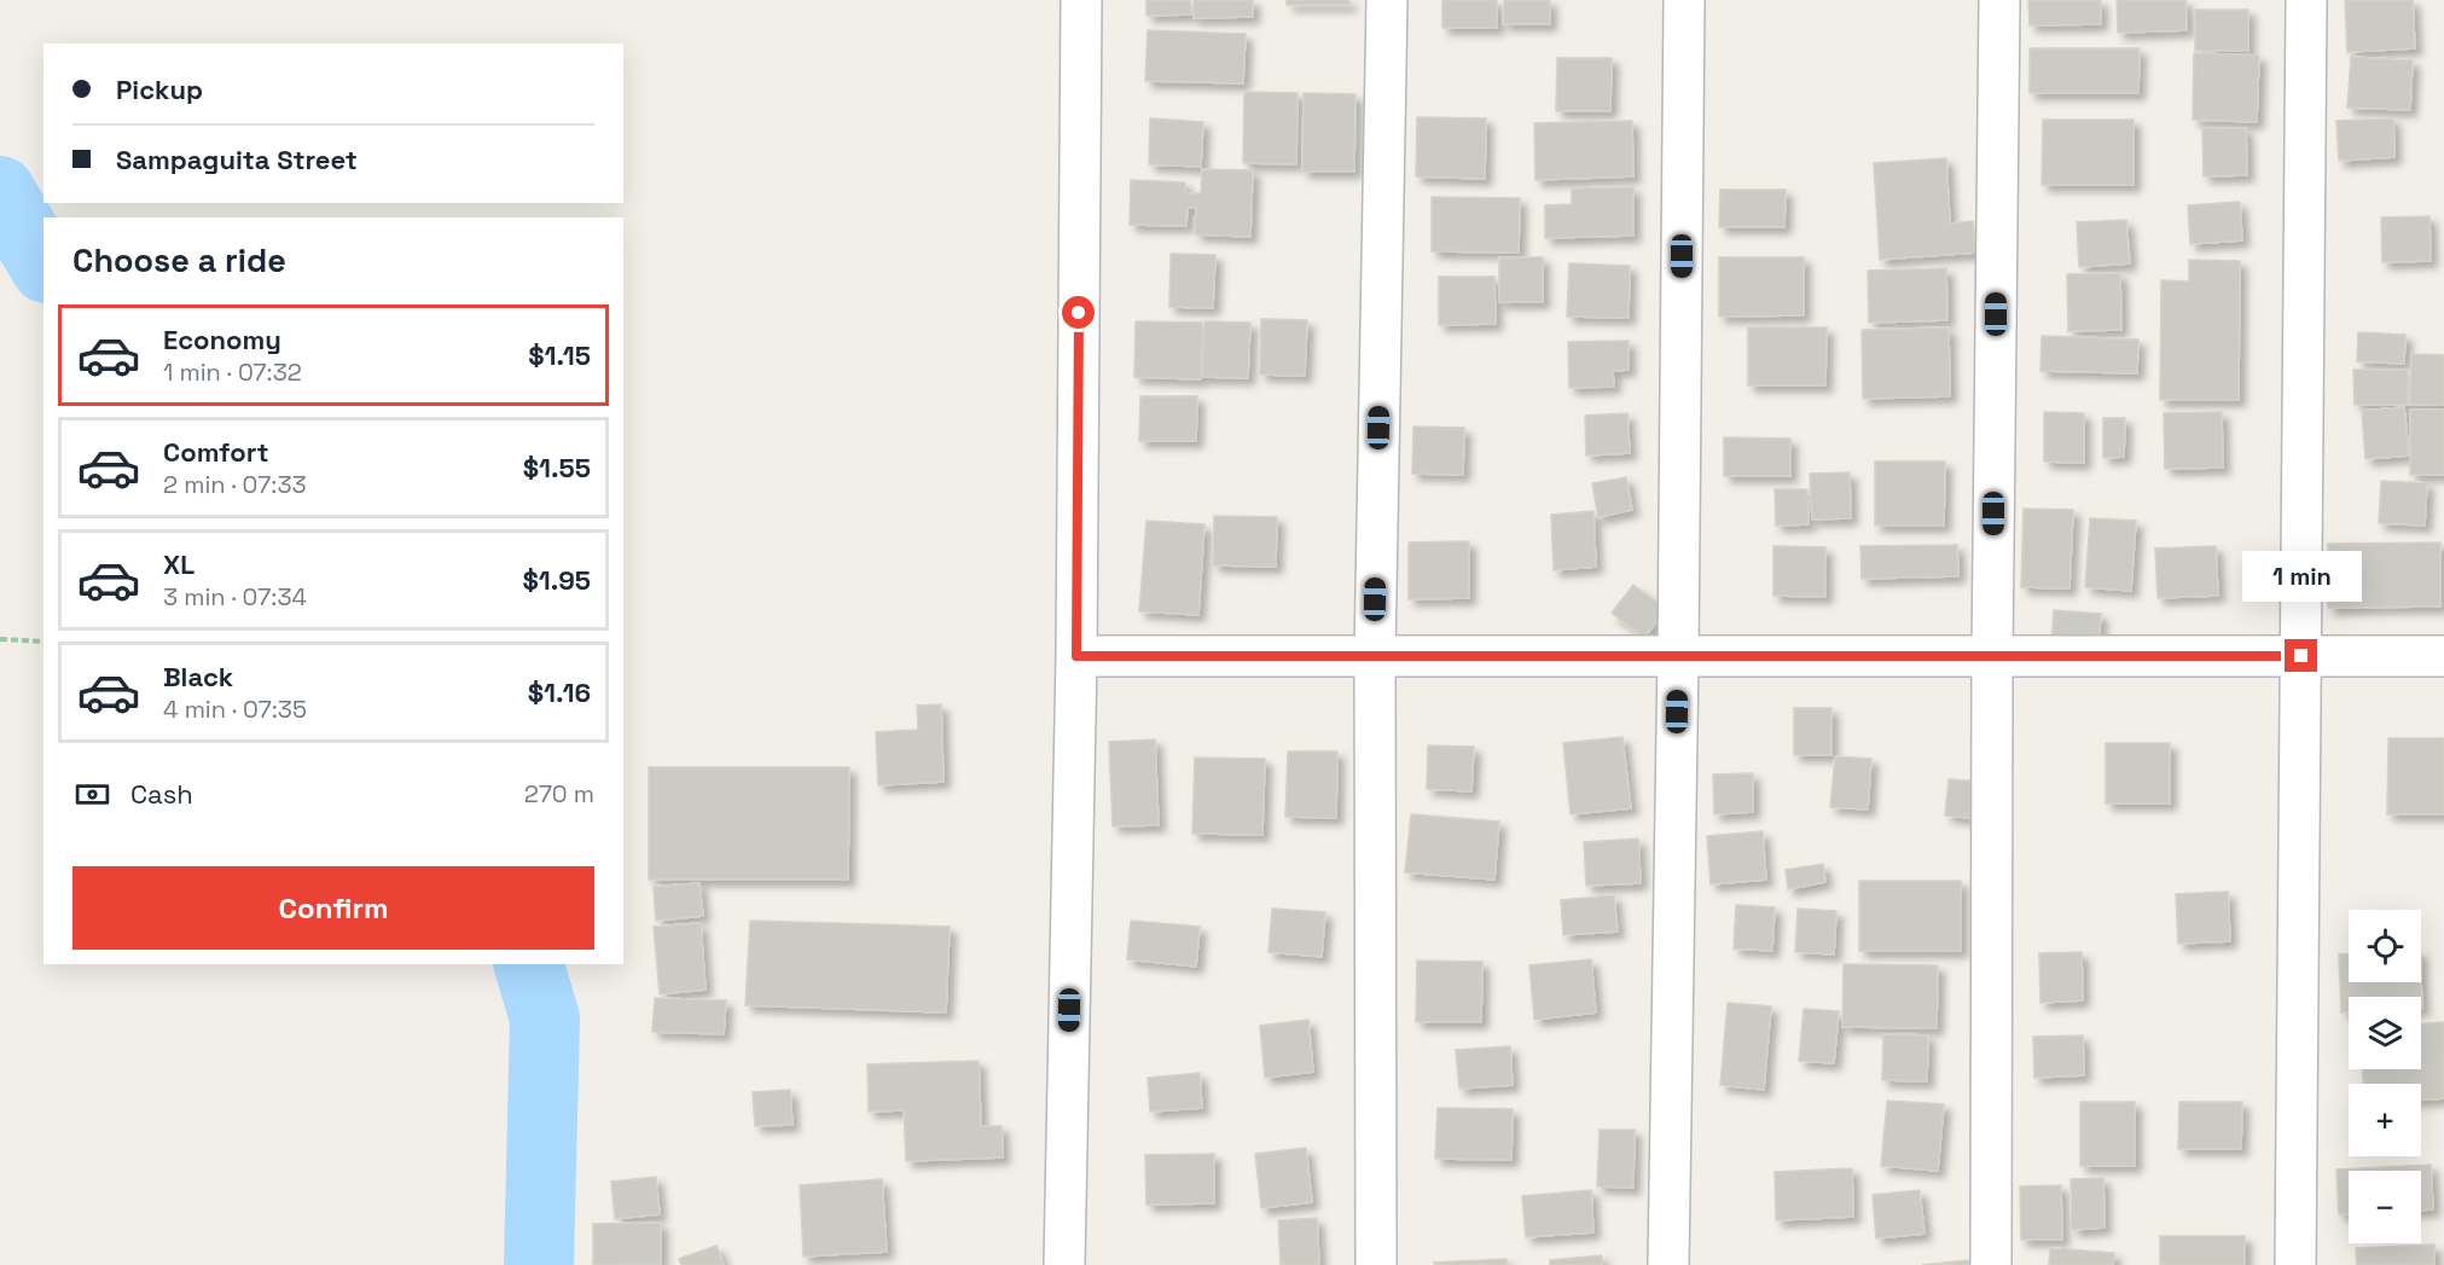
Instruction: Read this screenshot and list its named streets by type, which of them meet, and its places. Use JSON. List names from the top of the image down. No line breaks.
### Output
{"page":{"banner":["Pickup","Sampaguita Street"],"heading":"Choose a ride","list":[{"name":"Economy","note":"1 min · 07:32","value":"$1.15"},{"name":"Comfort","note":"2 min · 07:33","value":"$1.55"},{"name":"XL","note":"3 min · 07:34","value":"$1.95"},{"name":"Black","note":"4 min · 07:35","value":"$1.16"}],"bubble":"1 min","pay":["Cash","270 m"],"buttons":"Confirm","map_buttons":["+","−"]}}
